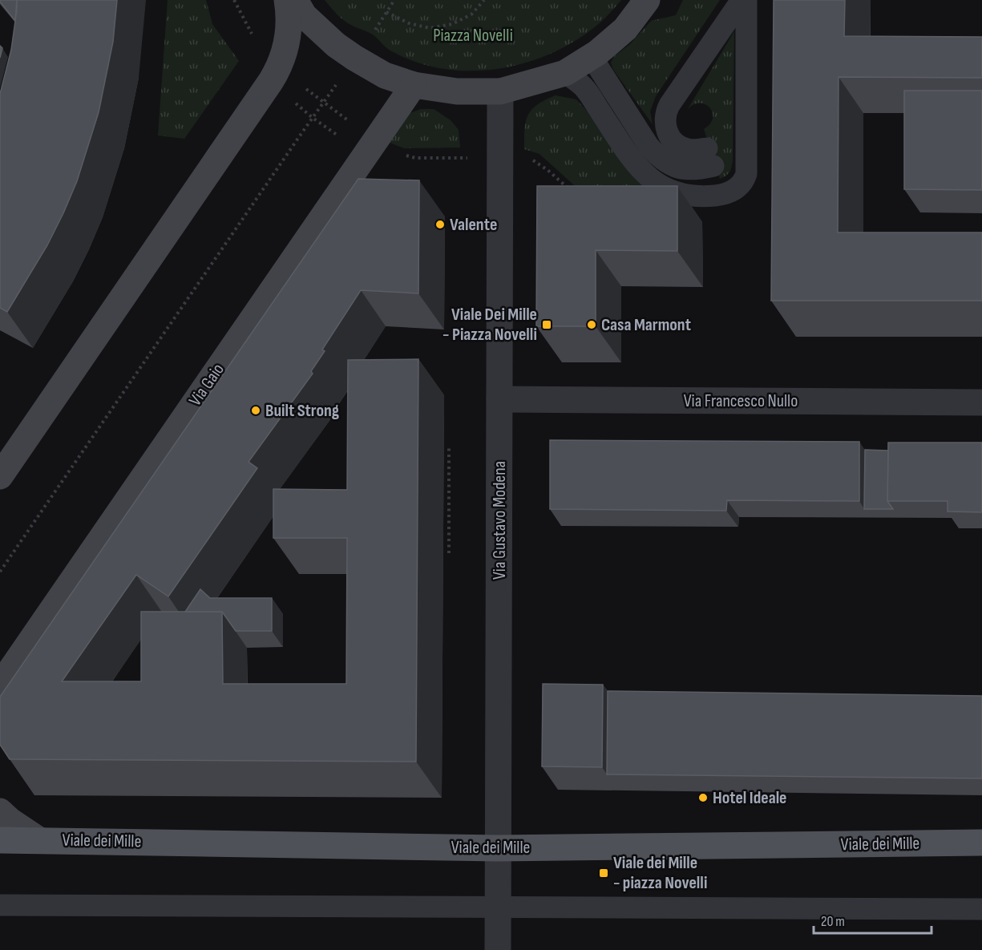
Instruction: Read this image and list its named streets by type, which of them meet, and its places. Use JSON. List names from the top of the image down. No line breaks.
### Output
{"streets":{"main road":["Viale dei Mille"],"street":["Via Gaio","Via Francesco Nullo","Via Gustavo Modena"]},"crossings":[["Via Francesco Nullo","Via Gustavo Modena"],["Via Gustavo Modena","Viale dei Mille"]],"parks":["Piazza Novelli"],"places":{"other":["Valente","Casa Marmont","Built Strong","Hotel Ideale"],"transit":["Viale Dei Mille - Piazza Novelli","Viale dei Mille - piazza Novelli"]},"scale_bar":"20 m"}
